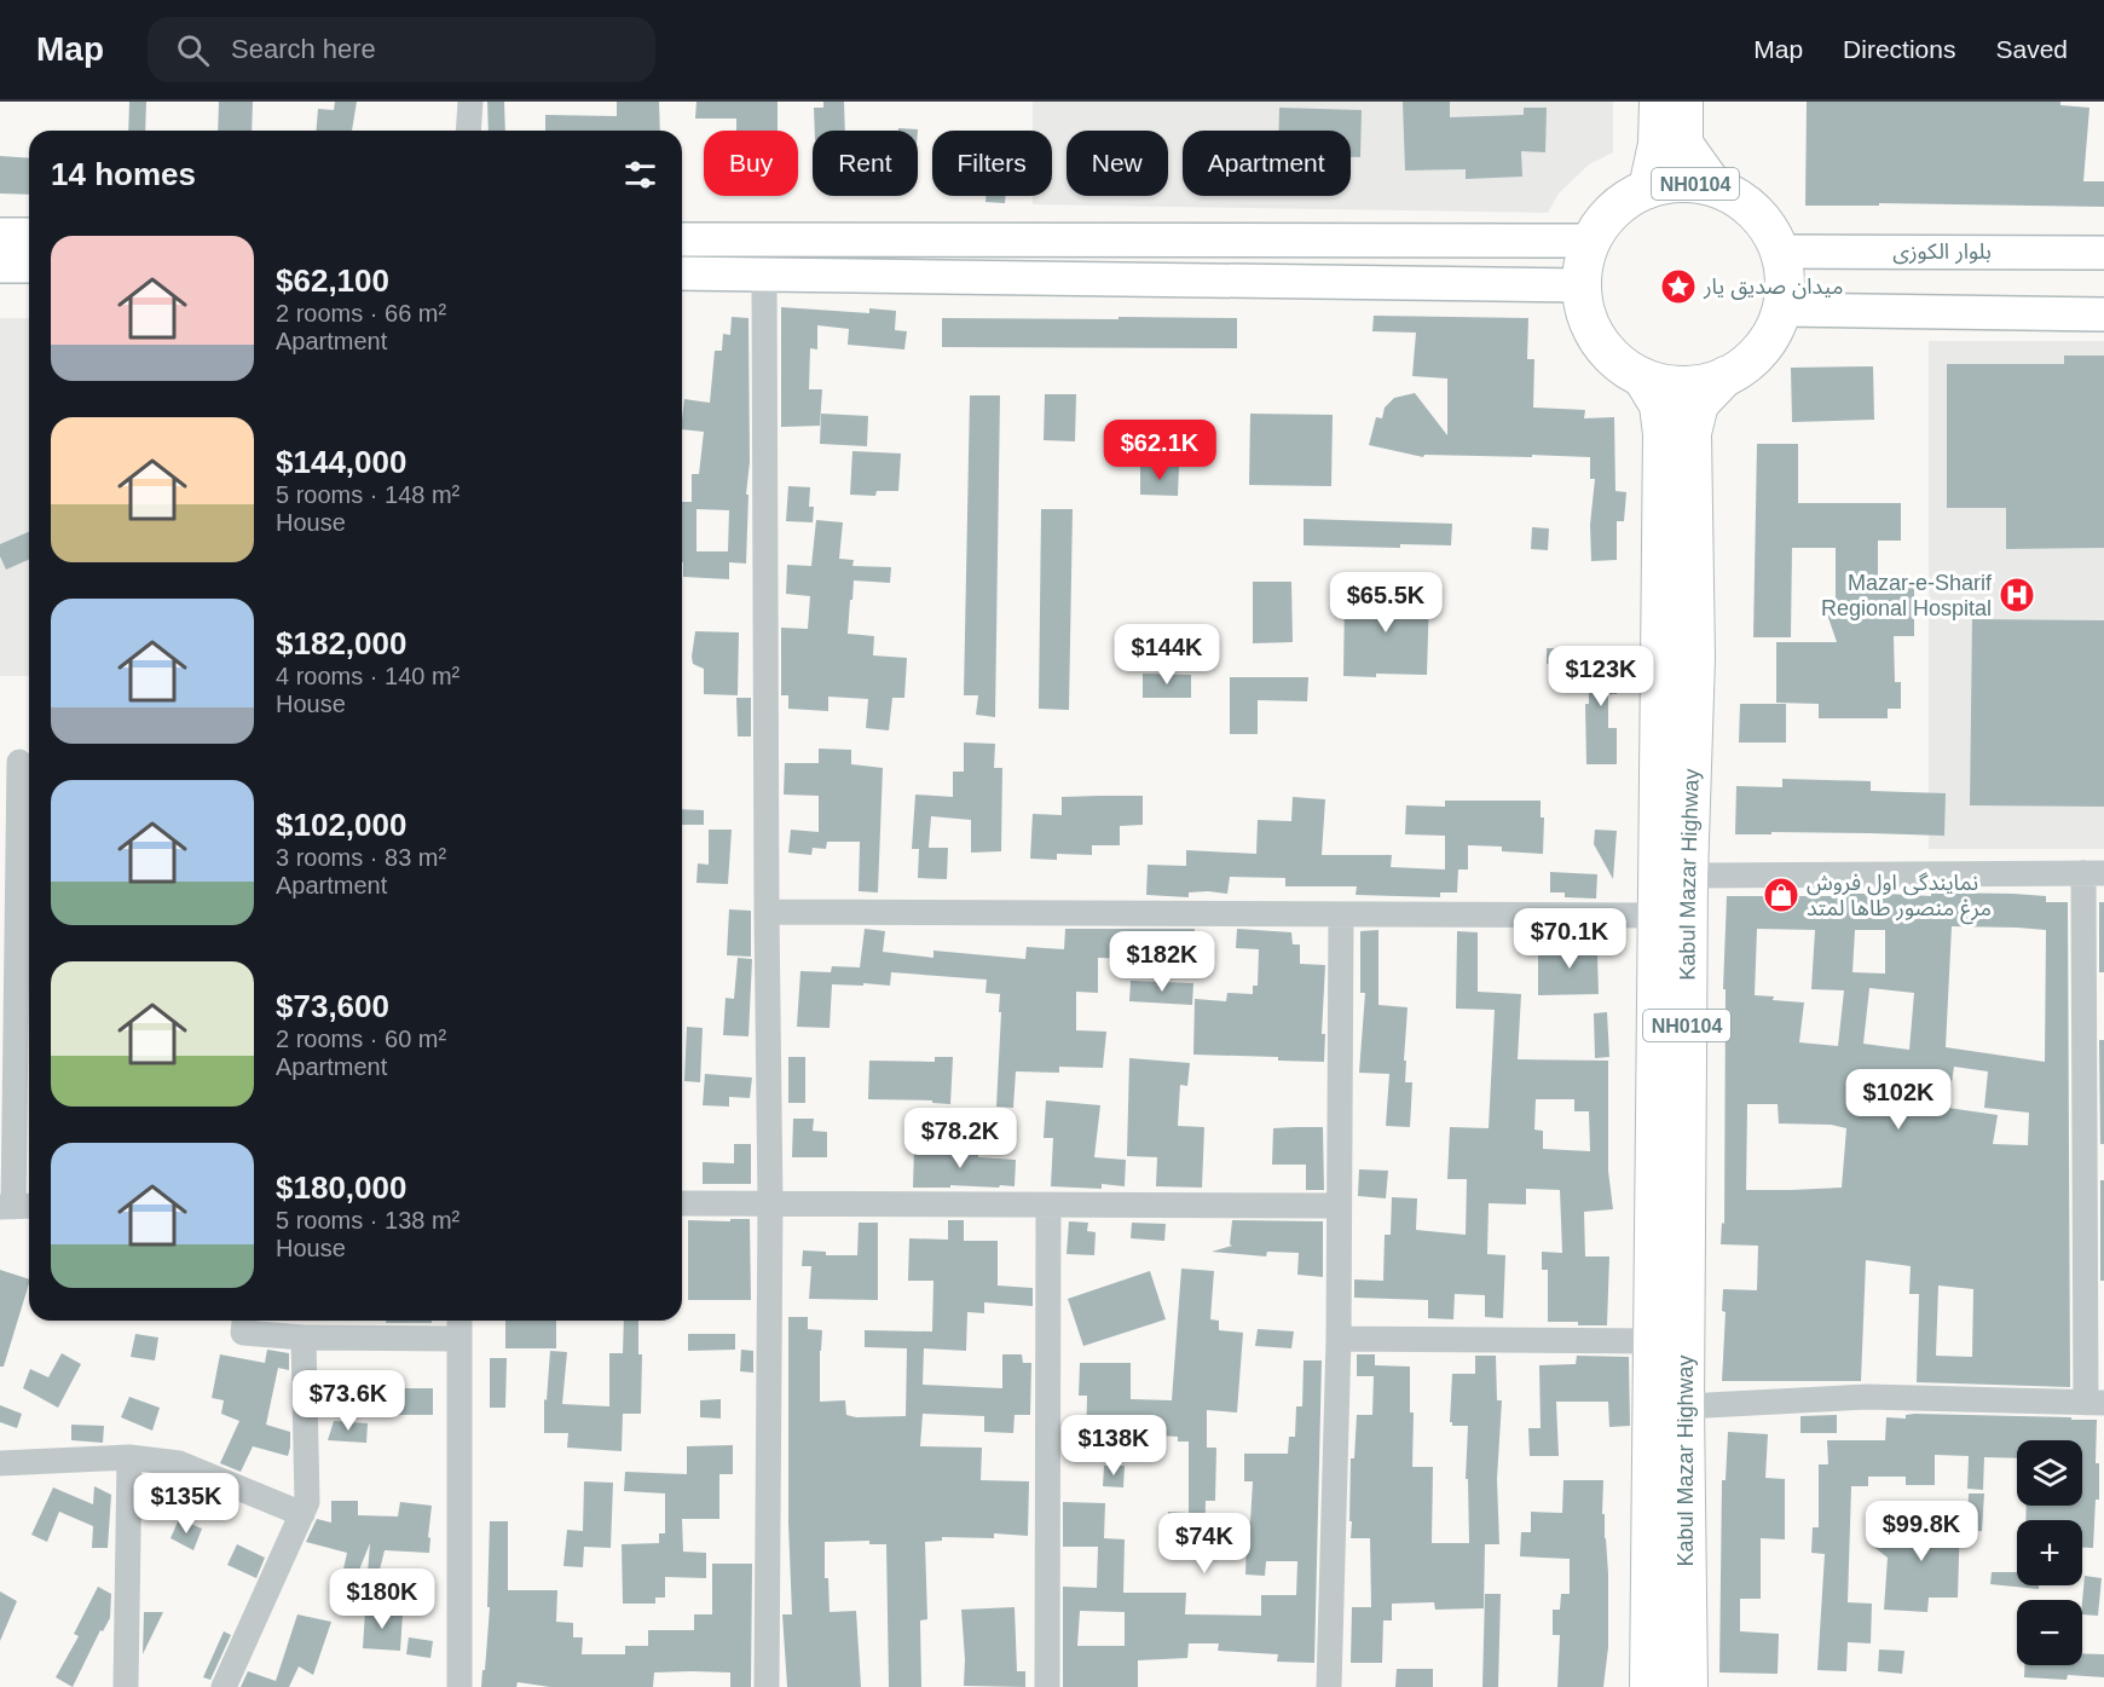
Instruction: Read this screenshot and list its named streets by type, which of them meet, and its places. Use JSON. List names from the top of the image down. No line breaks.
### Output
{"streets":{"highway":["NH0104","Kabul Mazar Highway"],"main road":["بلوار الکوزی"]},"crossings":[["NH0104","بلوار الکوزی"],["NH0104","Kabul Mazar Highway"],["بلوار الکوزی","Kabul Mazar Highway"]],"places":{"place":["میدان صدیق یار"],"hospital":["Mazar-e-Sharif Regional Hospital"],"shop":["نمایندگی اول فروش مرغ منصور طاها لمتد"]},"page":{"header":"Map","search":"Search here","nav":["Map","Directions","Saved"],"chip":["Buy","Rent","Filters","New","Apartment"],"heading":"14 homes","list":[{"name":"$62,100","note":"2 rooms · 66 m² · Apartment"},{"name":"$144,000","note":"5 rooms · 148 m² · House"},{"name":"$182,000","note":"4 rooms · 140 m² · House"},{"name":"$102,000","note":"3 rooms · 83 m² · Apartment"},{"name":"$73,600","note":"2 rooms · 60 m² · Apartment"},{"name":"$180,000","note":"5 rooms · 138 m² · House"}],"price":["$62.1K","$65.5K","$144K","$123K","$70.1K","$182K","$102K","$78.2K","$73.6K","$138K","$135K","$99.8K","$74K","$180K"],"map_buttons":["+","−"]}}
